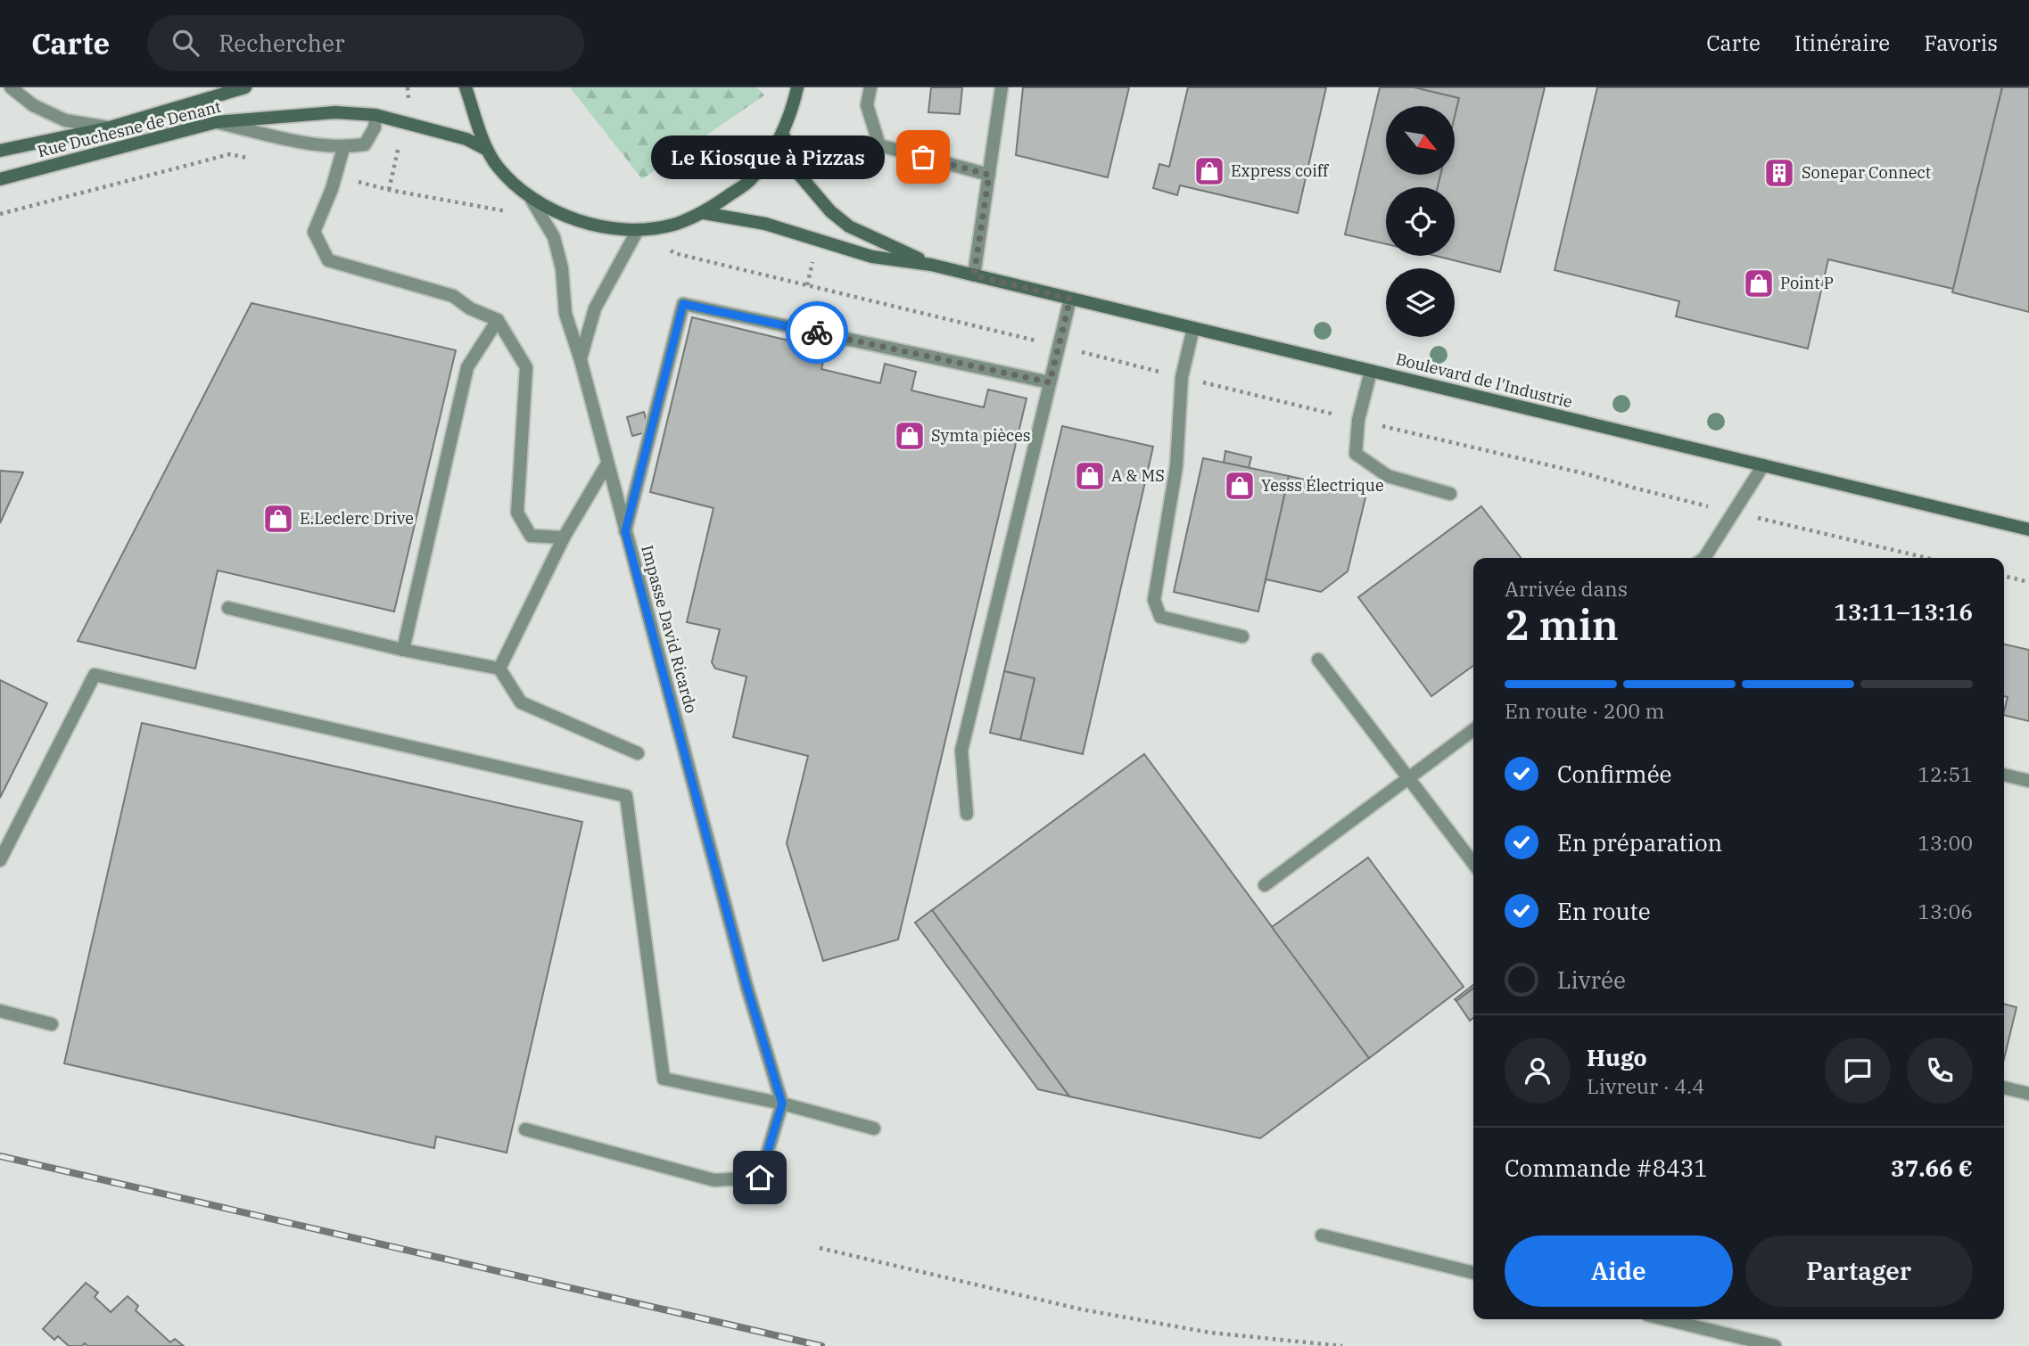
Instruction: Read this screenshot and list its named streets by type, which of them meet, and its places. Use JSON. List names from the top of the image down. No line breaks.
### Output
{"streets":{"main road":["Rue Duchesne de Denant","Boulevard de l'Industrie"],"street":["Impasse David Ricardo"]},"places":{"other":["Le Kiosque à Pizzas"],"shop":["Express coiff","Point P","Symta pièces","A & MS","Yesss Électrique","E.Leclerc Drive"],"building":["Sonepar Connect"]},"north":"bottom right","page":{"header":"Carte","search":"Rechercher","nav":["Carte","Itinéraire","Favoris"],"bubble":"Le Kiosque à Pizzas","heading":["2 min","Arrivée dans","13:11–13:16"],"panel":["Hugo","Livreur · 4.4","Commande #8431","37.66 €"],"bar":"En route · 200 m","list":[["Confirmée","12:51"],["En préparation","13:00"],["En route","13:06"],"Livrée"],"buttons":["Aide","Partager"]}}
